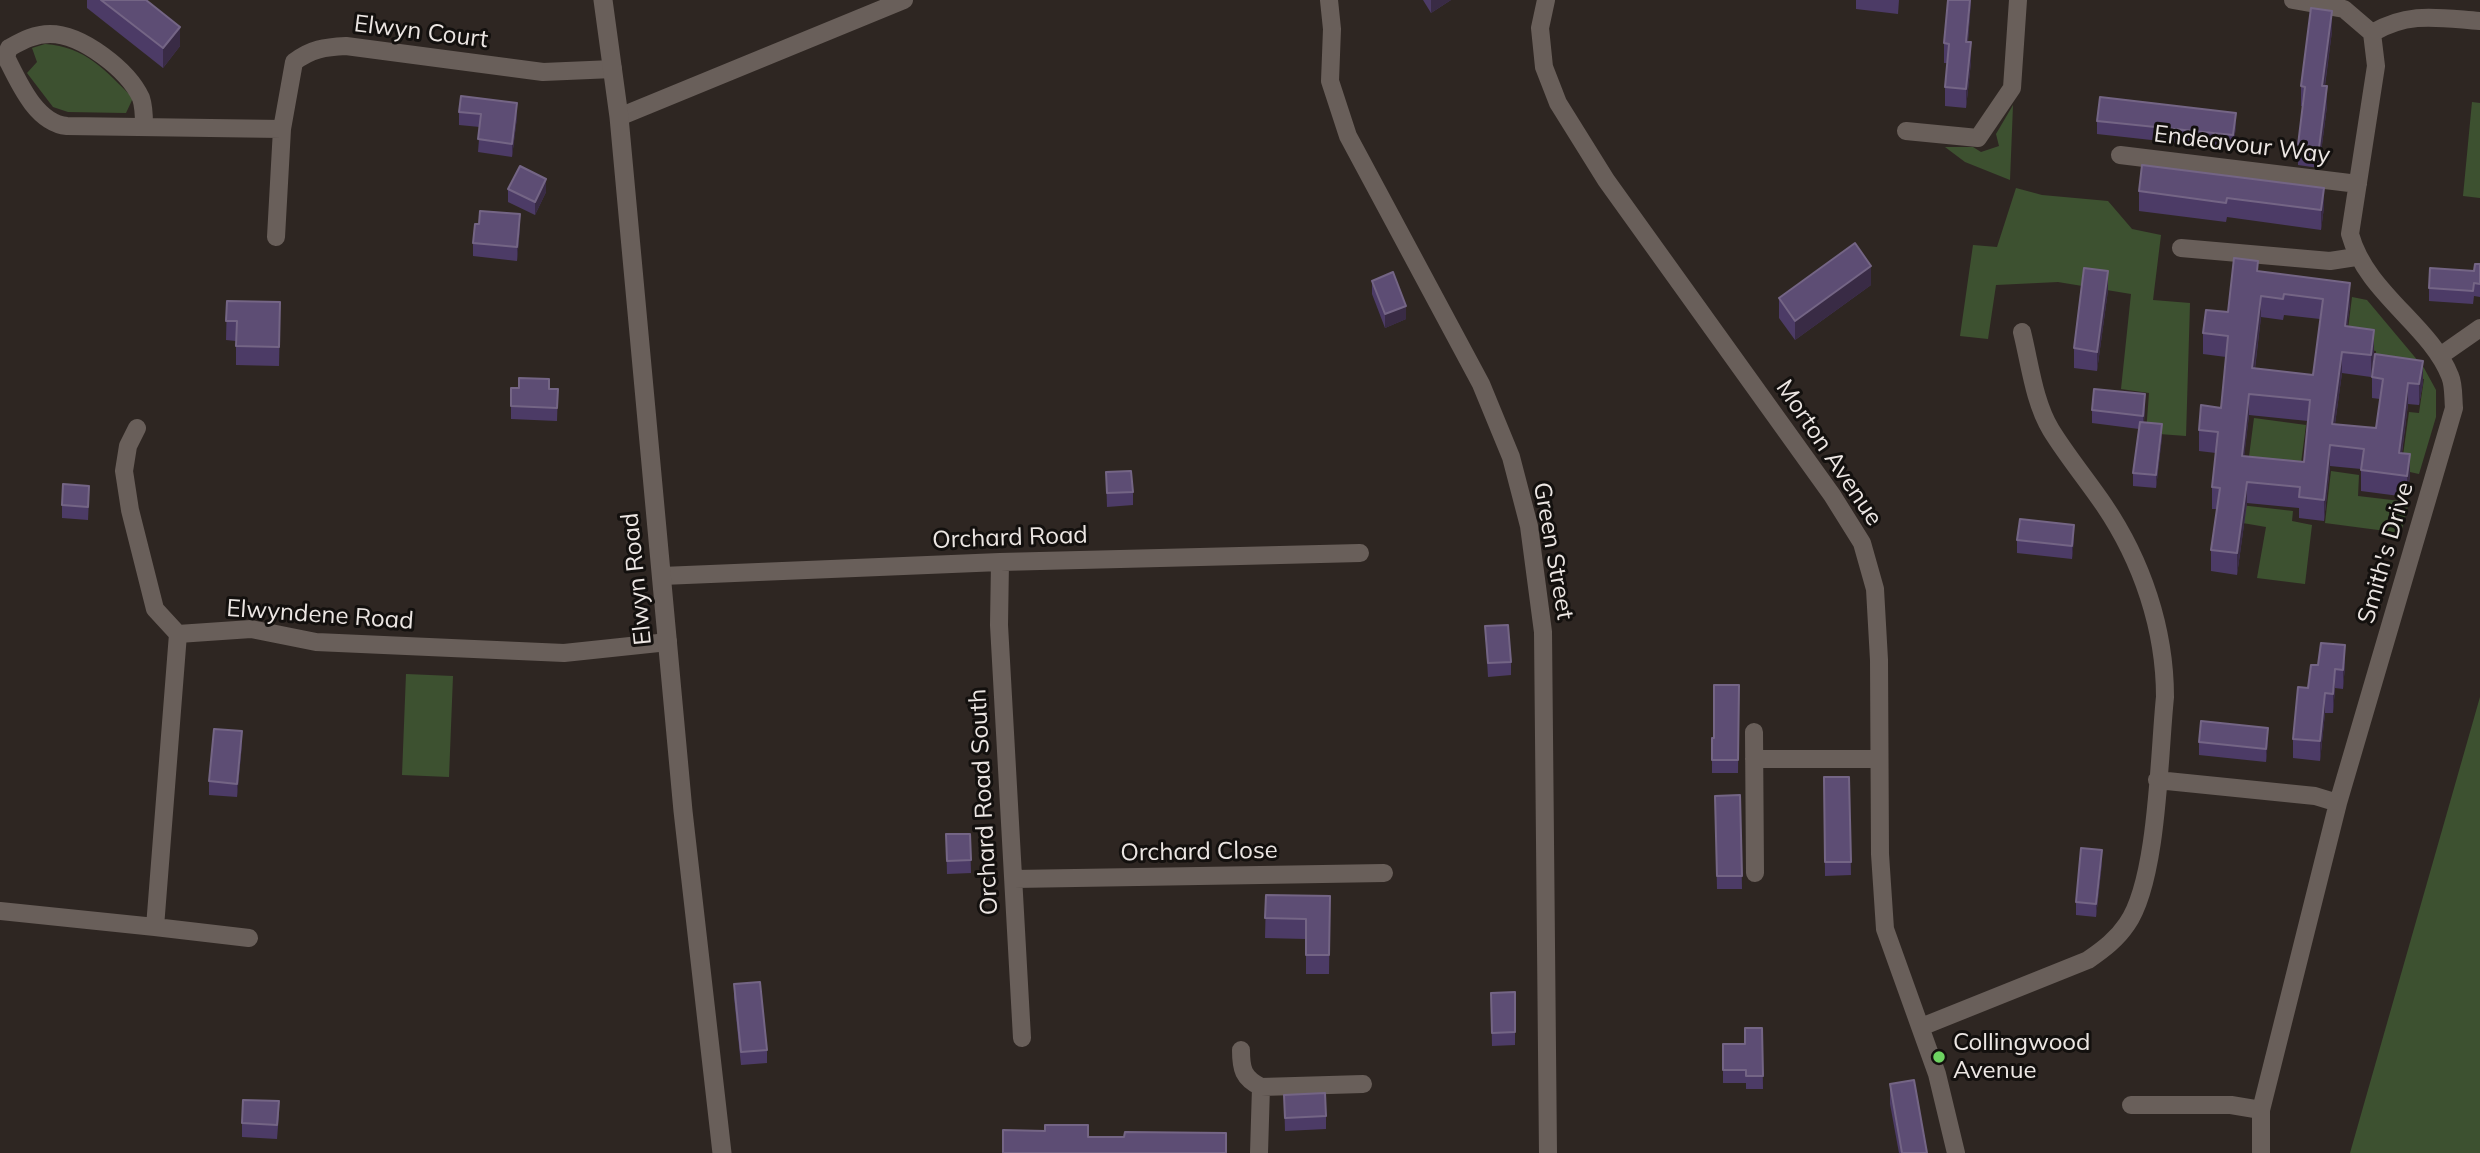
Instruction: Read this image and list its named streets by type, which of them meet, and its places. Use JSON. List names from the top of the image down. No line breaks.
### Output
{"streets":{"street":["Elwyn Court","Endeavour Way","Morton Avenue","Orchard Road","Green Street","Smith's Drive","Elwyn Road","Elwyndene Road","Orchard Road South","Orchard Close"]},"crossings":[["Elwyn Court","Elwyn Road"],["Orchard Road","Elwyn Road"],["Orchard Road","Orchard Road South"],["Elwyn Road","Elwyndene Road"],["Orchard Road South","Orchard Close"]],"places":["Collingwood Avenue"]}
